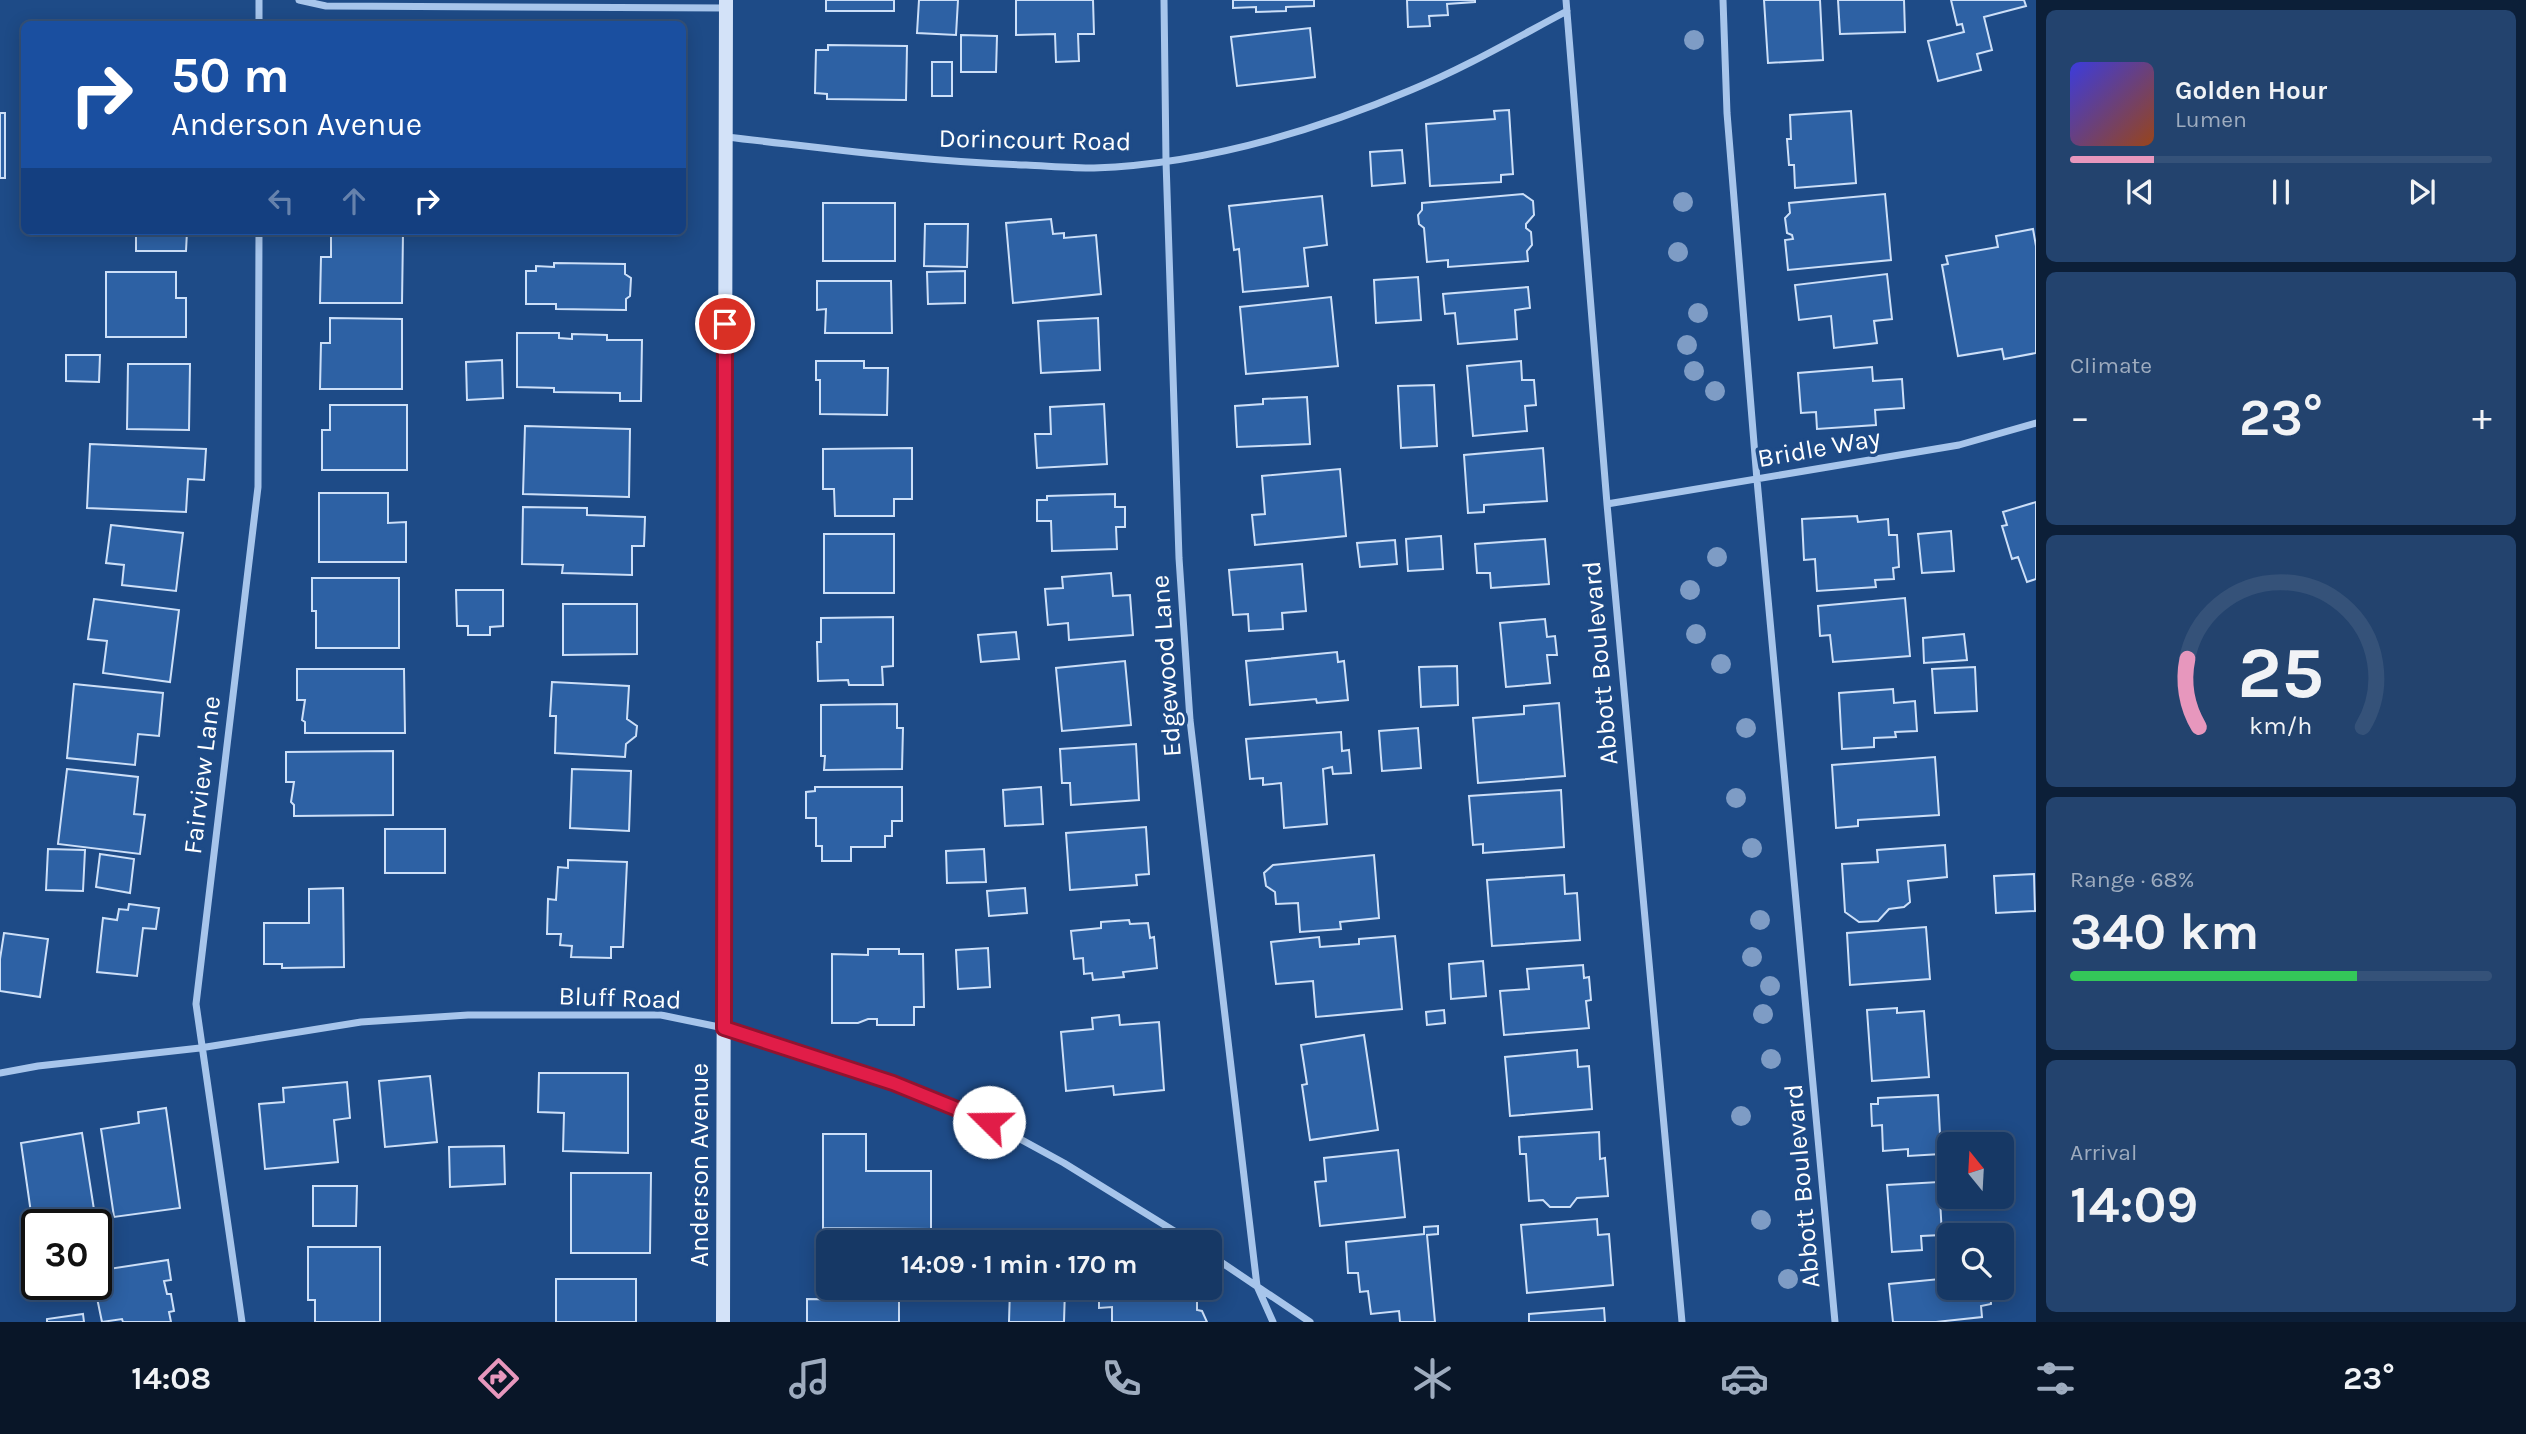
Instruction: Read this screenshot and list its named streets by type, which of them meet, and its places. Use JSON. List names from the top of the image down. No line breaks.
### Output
{"streets":{"main road":["Anderson Avenue"],"street":["Dorincourt Road","Bridle Way","Abbott Boulevard","Edgewood Lane","Fairview Lane","Bluff Road"]},"crossings":[["Dorincourt Road","Abbott Boulevard"],["Dorincourt Road","Edgewood Lane"],["Dorincourt Road","Anderson Avenue"],["Bridle Way","Abbott Boulevard"],["Fairview Lane","Bluff Road"],["Bluff Road","Anderson Avenue"]],"north":"top","page":{"turn":["50 m","Anderson Avenue"],"song":["Golden Hour","Lumen"],"tile":["Climate",["Range · 68%","340 km"],["Arrival","14:09"]],"heat":["−","23°","+"],"limit":"30","trip":"14:09 · 1 min · 170 m","tabs":["14:08","23°"],"gauge":["25","km/h"]}}
